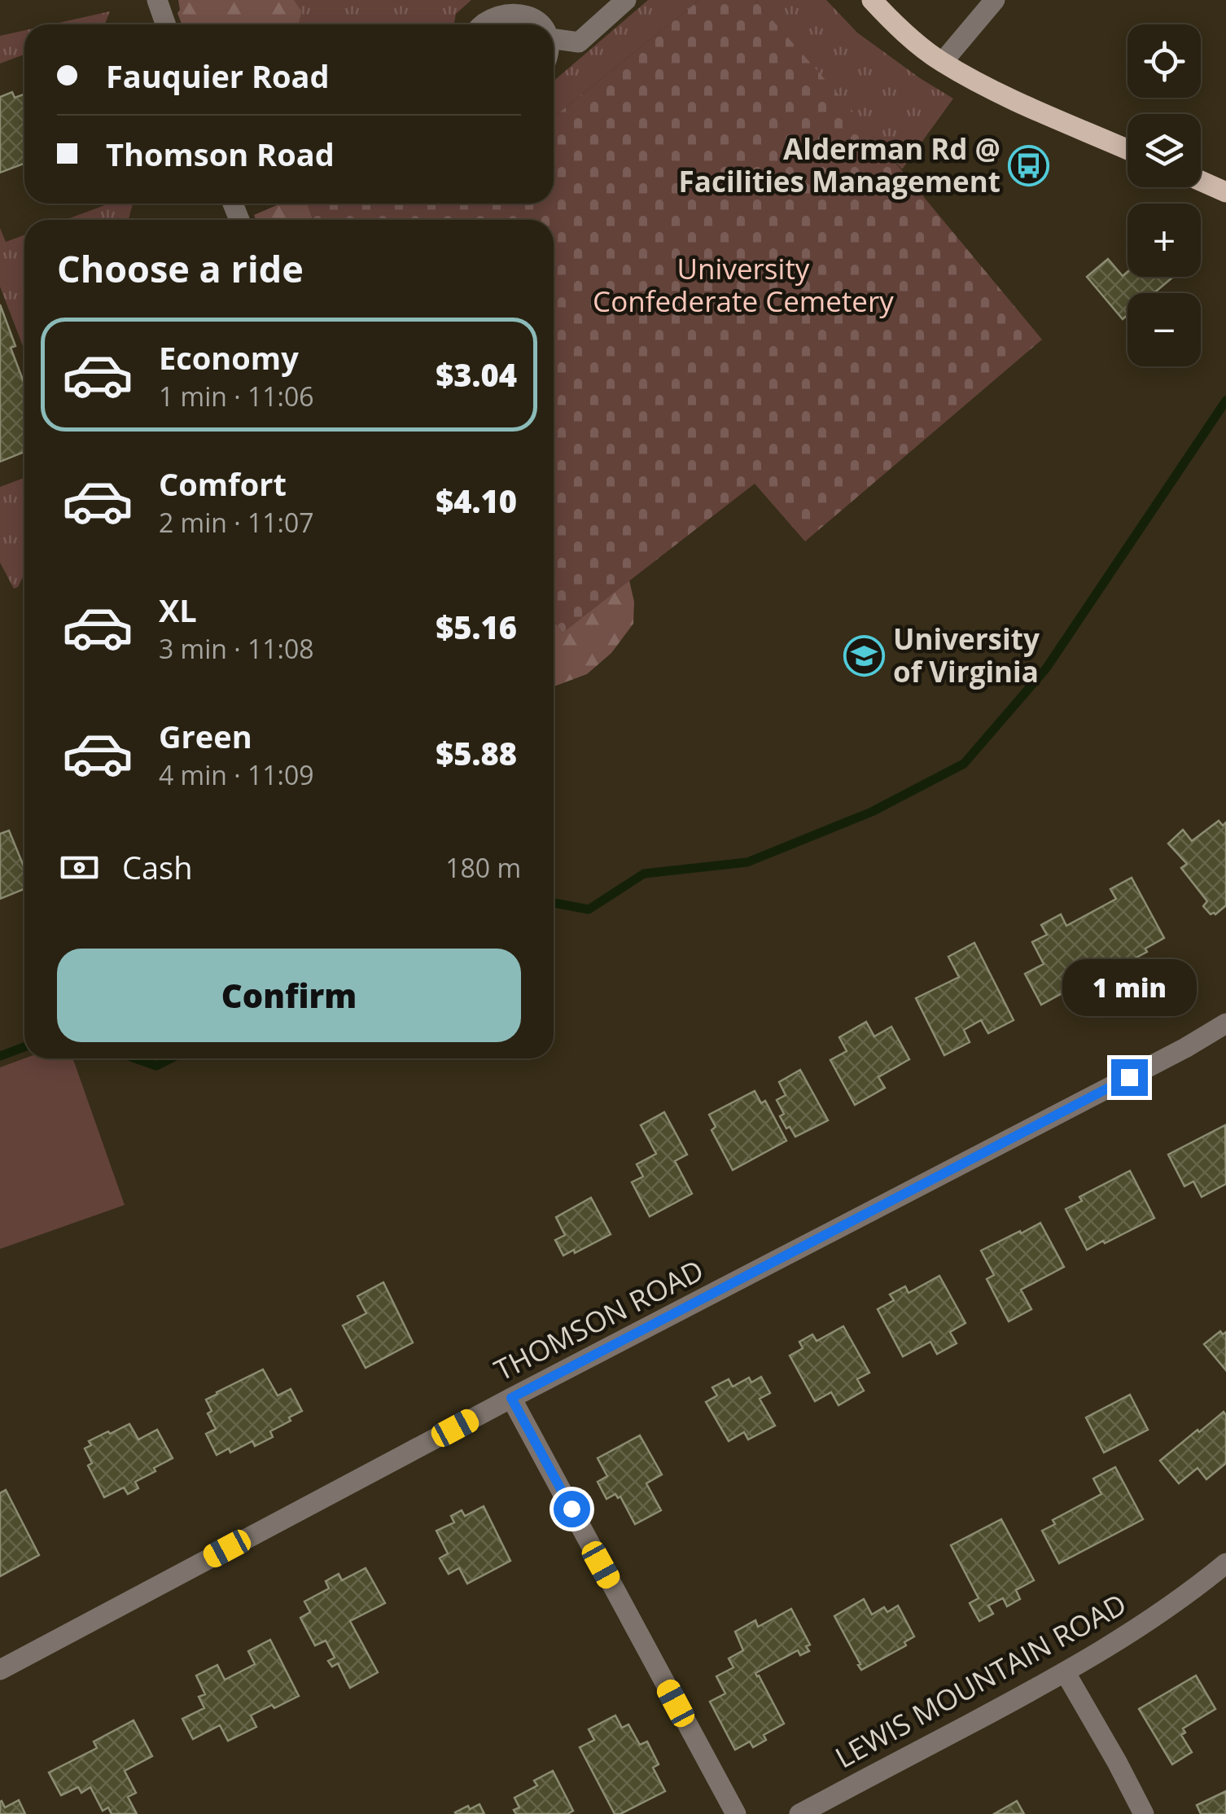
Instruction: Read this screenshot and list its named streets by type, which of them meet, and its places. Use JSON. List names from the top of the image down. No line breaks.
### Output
{"streets":{"street":["THOMSON ROAD","LEWIS MOUNTAIN ROAD"]},"parks":["University Confederate Cemetery"],"places":{"bus stop":["Alderman Rd @ Facilities Management"],"school or university":["University of Virginia"]},"page":{"map_buttons":["+","−"],"banner":["Fauquier Road","Thomson Road"],"heading":"Choose a ride","list":[{"name":"Economy","note":"1 min · 11:06","value":"$3.04"},{"name":"Comfort","note":"2 min · 11:07","value":"$4.10"},{"name":"XL","note":"3 min · 11:08","value":"$5.16"},{"name":"Green","note":"4 min · 11:09","value":"$5.88"}],"pay":["Cash","180 m"],"buttons":"Confirm","bubble":"1 min"}}
